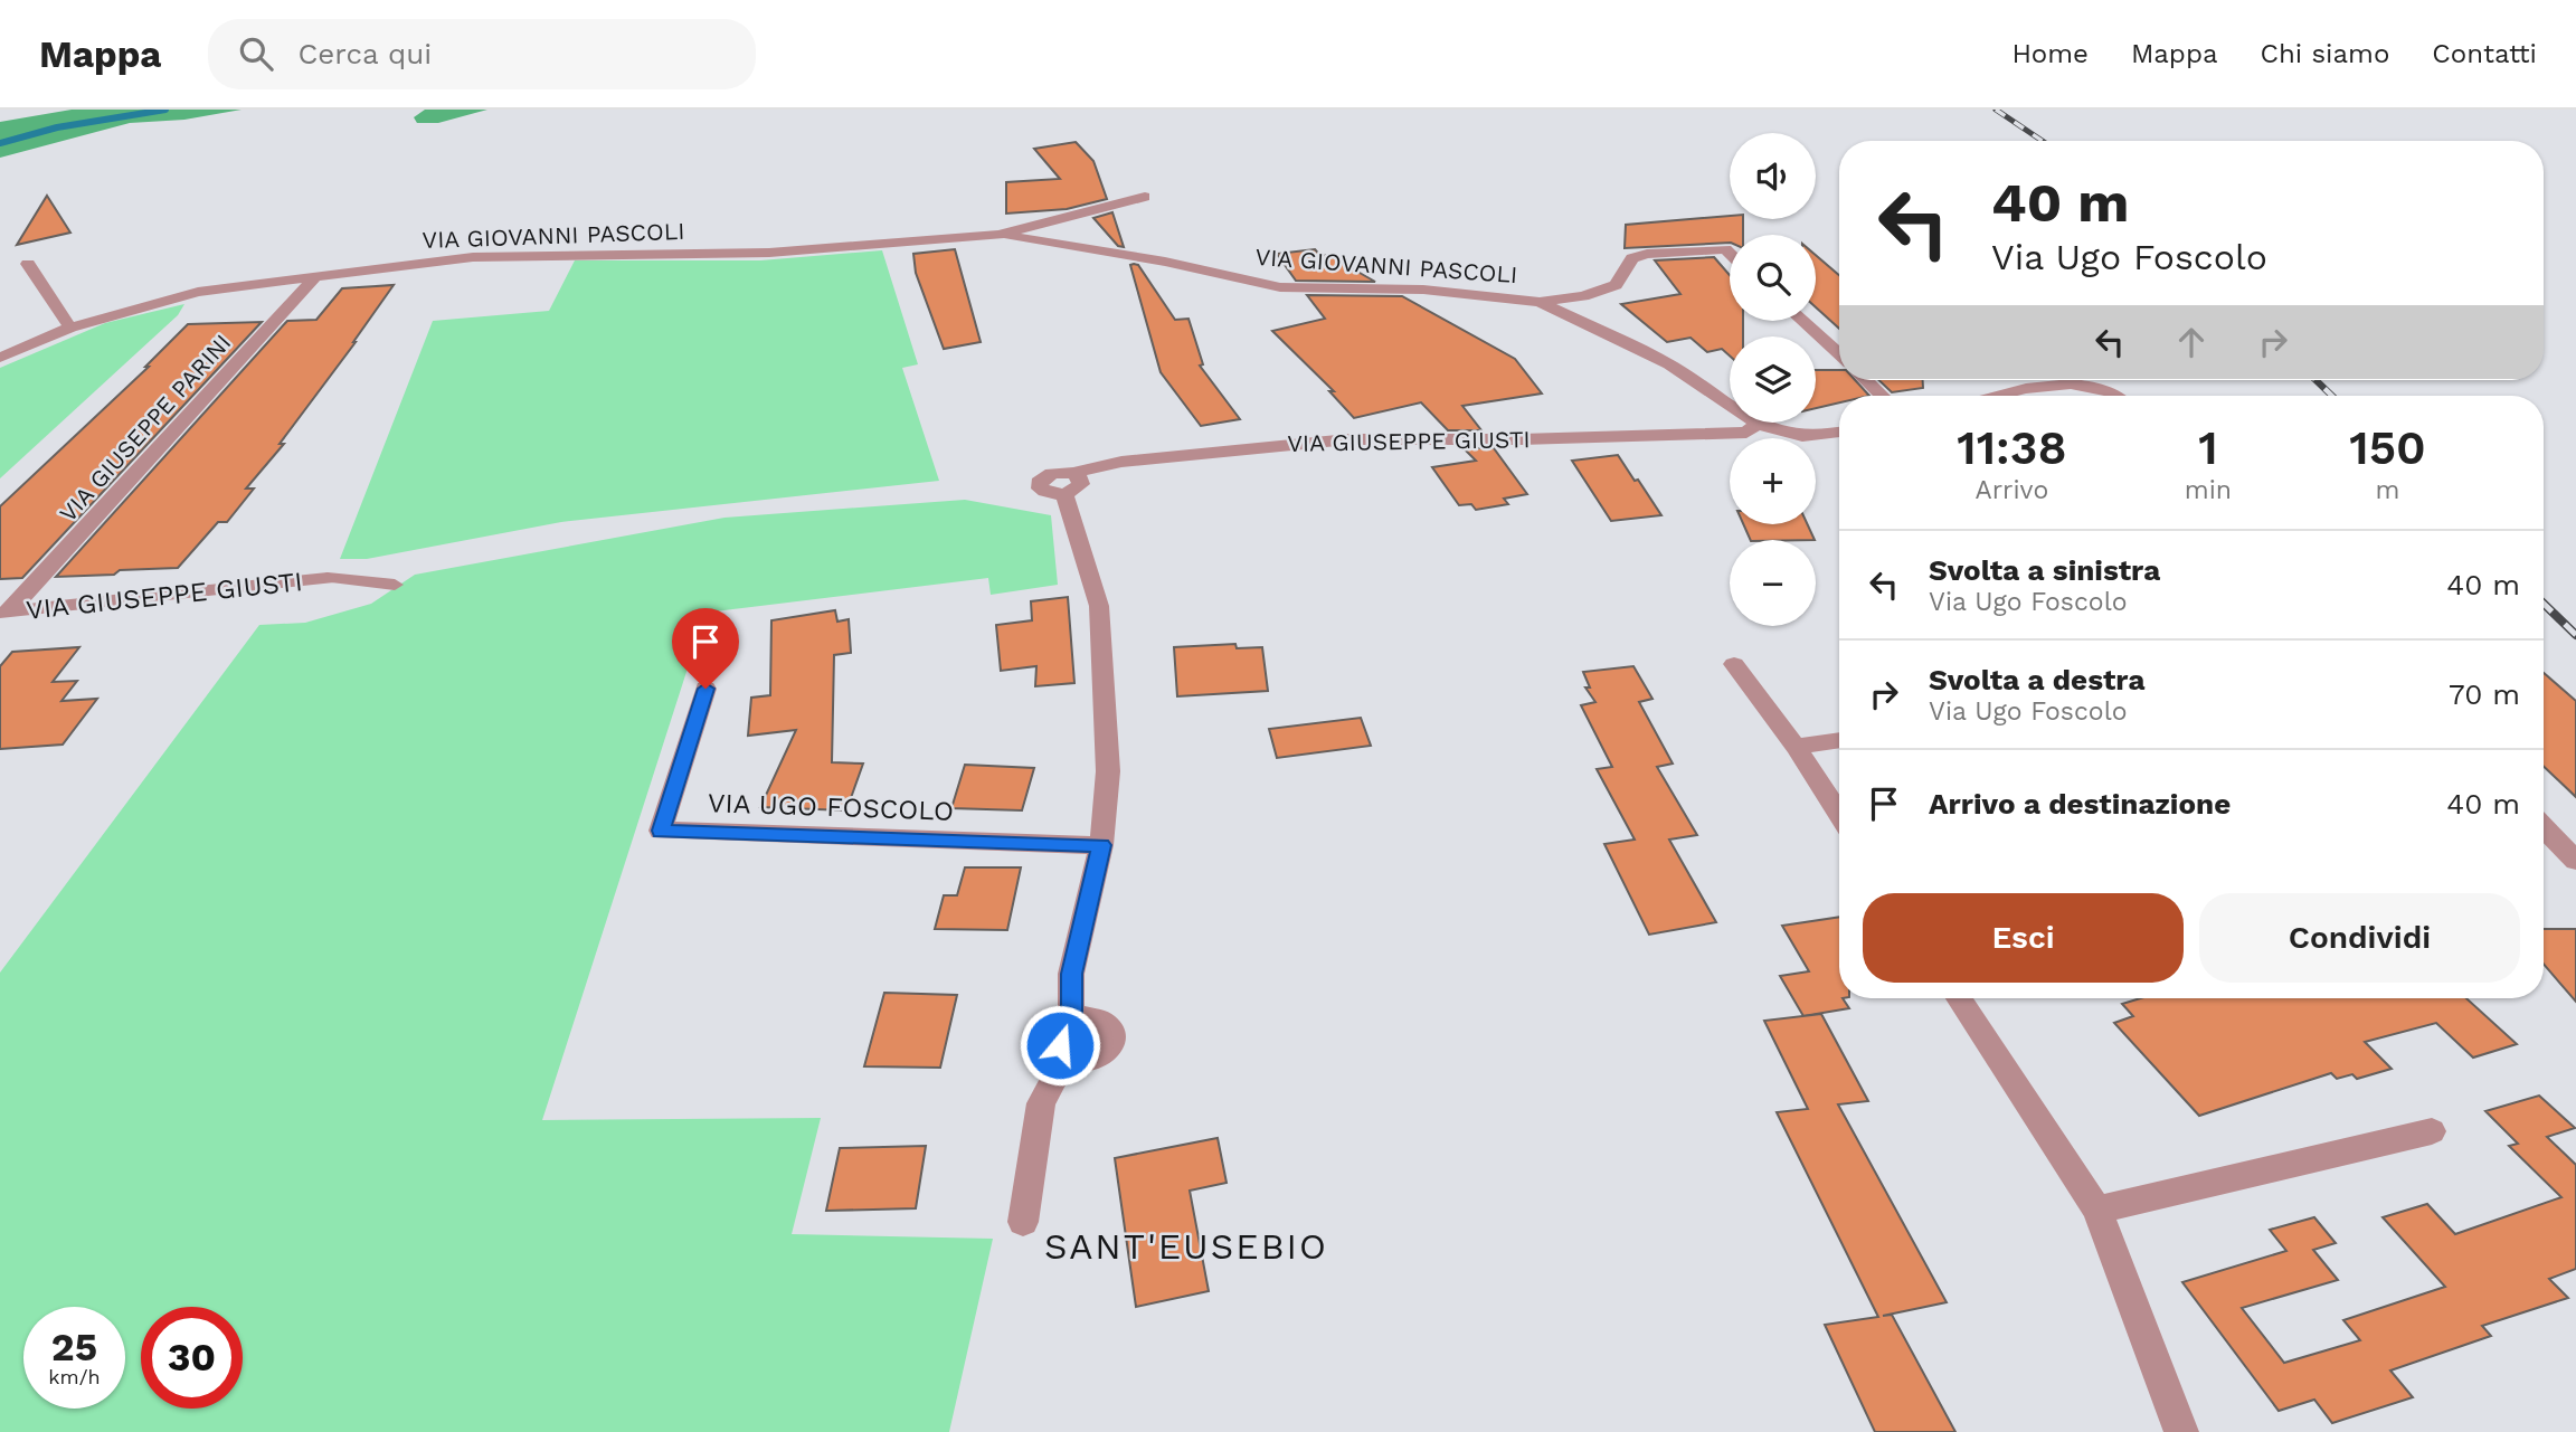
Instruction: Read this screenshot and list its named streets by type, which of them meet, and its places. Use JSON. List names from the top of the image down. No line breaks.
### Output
{"streets":{"street":["VIA GIOVANNI PASCOLI","VIA GIUSEPPE PARINI","VIA GIUSEPPE GIUSTI","VIA UGO FOSCOLO"]},"crossings":[["VIA GIOVANNI PASCOLI","VIA GIUSEPPE PARINI"],["VIA GIUSEPPE PARINI","VIA GIUSEPPE GIUSTI"],["VIA GIUSEPPE GIUSTI","VIA UGO FOSCOLO"]],"districts":["SANT'EUSEBIO"],"page":{"header":"Mappa","search":"Cerca qui","nav":["Home","Mappa","Chi siamo","Contatti"],"map_buttons":["+","−"],"turn":["40 m","Via Ugo Foscolo"],"eta":["11:38","Arrivo","1","min","150","m"],"list":[{"name":"Svolta a sinistra","note":"Via Ugo Foscolo","value":"40 m"},{"name":"Svolta a destra","note":"Via Ugo Foscolo","value":"70 m"},{"name":"Arrivo a destinazione","value":"40 m"}],"buttons":["Esci","Condividi"],"speed":"25 km/h","limit":"30"}}
